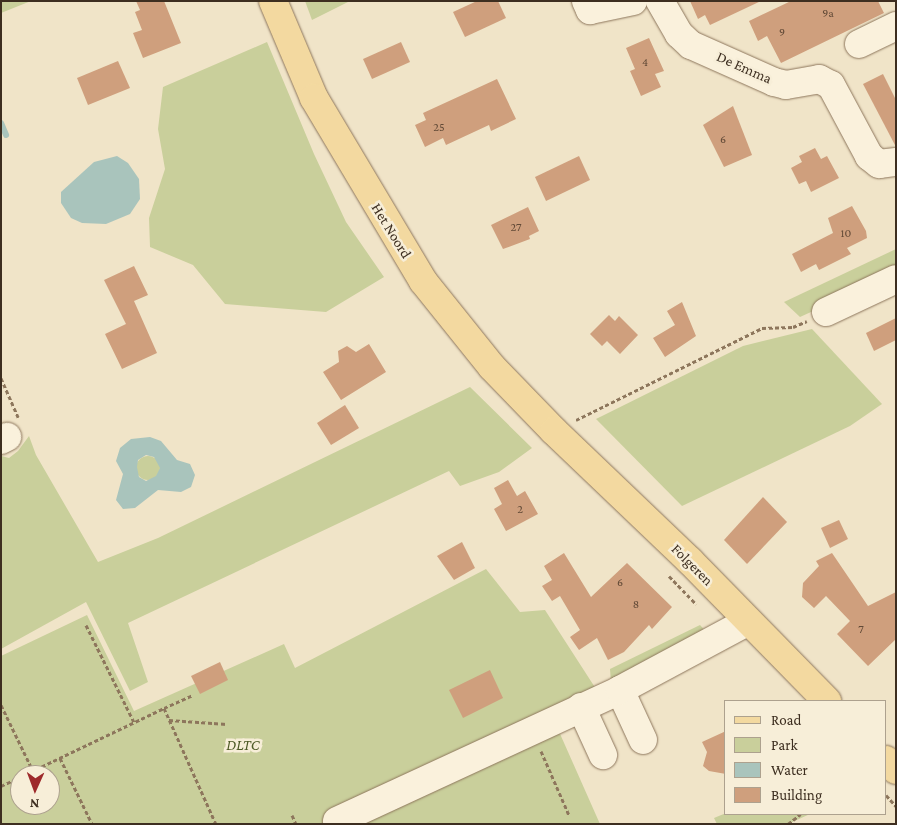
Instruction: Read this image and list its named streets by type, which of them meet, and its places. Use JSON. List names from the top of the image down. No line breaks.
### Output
{"streets":{"main road":["Het Noord","Folgeren"],"street":["De Emma"]},"crossings":[["Het Noord","Folgeren"]],"parks":["DLTC"],"house_numbers":["9a","9","4","25","6","27","10","2","6","8","7"],"legend":["Road","Park","Water","Building"],"north":"bottom"}
